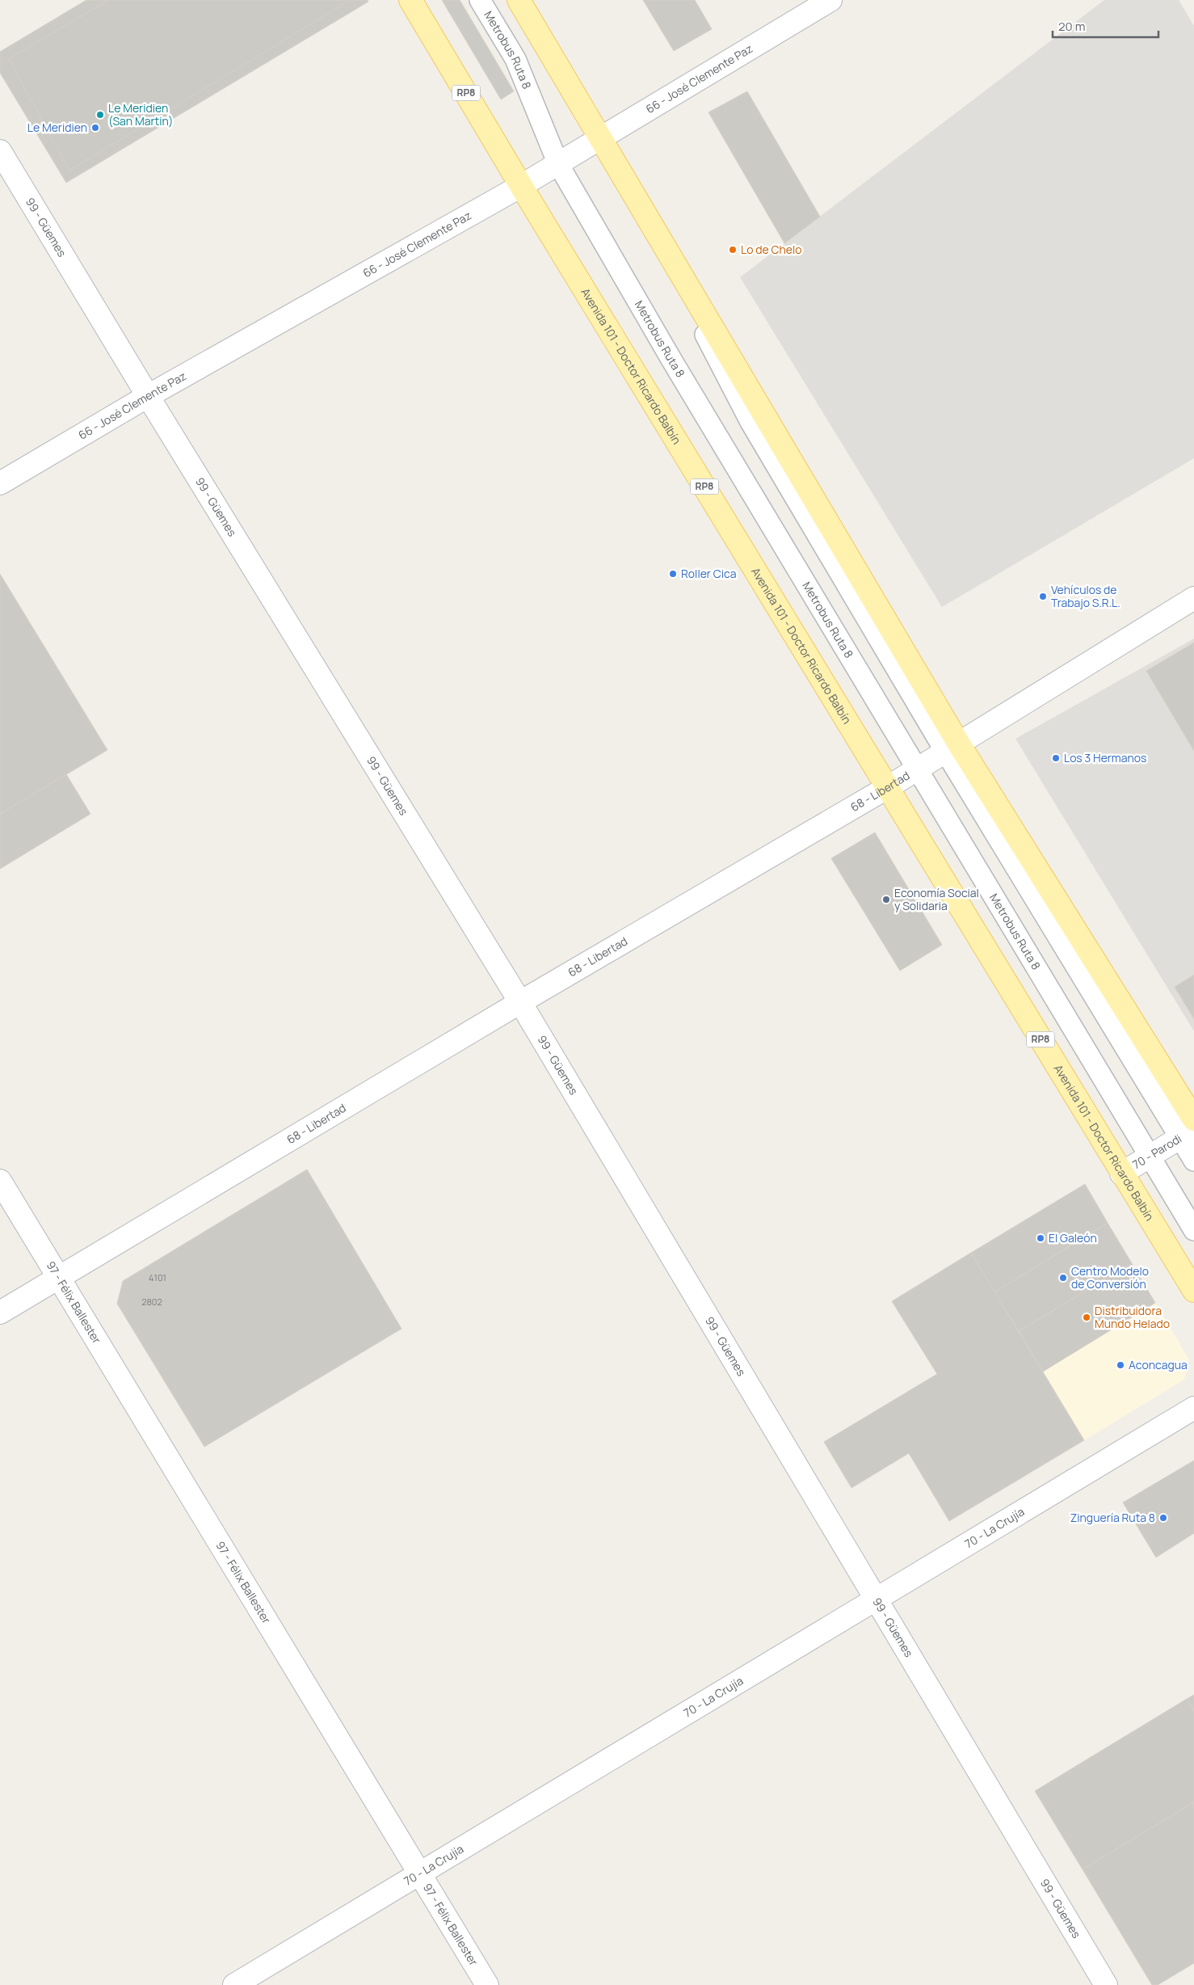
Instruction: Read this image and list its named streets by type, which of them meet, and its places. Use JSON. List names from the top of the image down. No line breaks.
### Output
{"streets":{"main road":["RP8","Avenida 101 - Doctor Ricardo Balbín"],"street":["66 - José Clemente Paz","99 - Güemes","68 - Libertad","70 - Parodi","97 - Félix Ballester","70 - La Crujía"],"lane":["Metrobus Ruta 8"]},"crossings":[["Metrobus Ruta 8","66 - José Clemente Paz"],["Metrobus Ruta 8","68 - Libertad"],["Metrobus Ruta 8","70 - Parodi"],["66 - José Clemente Paz","99 - Güemes"],["66 - José Clemente Paz","Avenida 101 - Doctor Ricardo Balbín"],["99 - Güemes","68 - Libertad"],["99 - Güemes","70 - La Crujía"],["Avenida 101 - Doctor Ricardo Balbín","68 - Libertad"],["Avenida 101 - Doctor Ricardo Balbín","70 - Parodi"],["68 - Libertad","97 - Félix Ballester"],["97 - Félix Ballester","70 - La Crujía"]],"places":["Le Meridien (San Martin)","Le Meridien","Lo de Chelo","Roller Cica","Vehículos de Trabajo S.R.L.","Los 3 Hermanos","Economía Social y Solidaria","El Galeón","Centro Modelo de Conversión","Distribuidora Mundo Helado","Aconcagua","Zinguería Ruta 8"],"house_numbers":["4101","2802"],"scale_bar":"20 m"}
